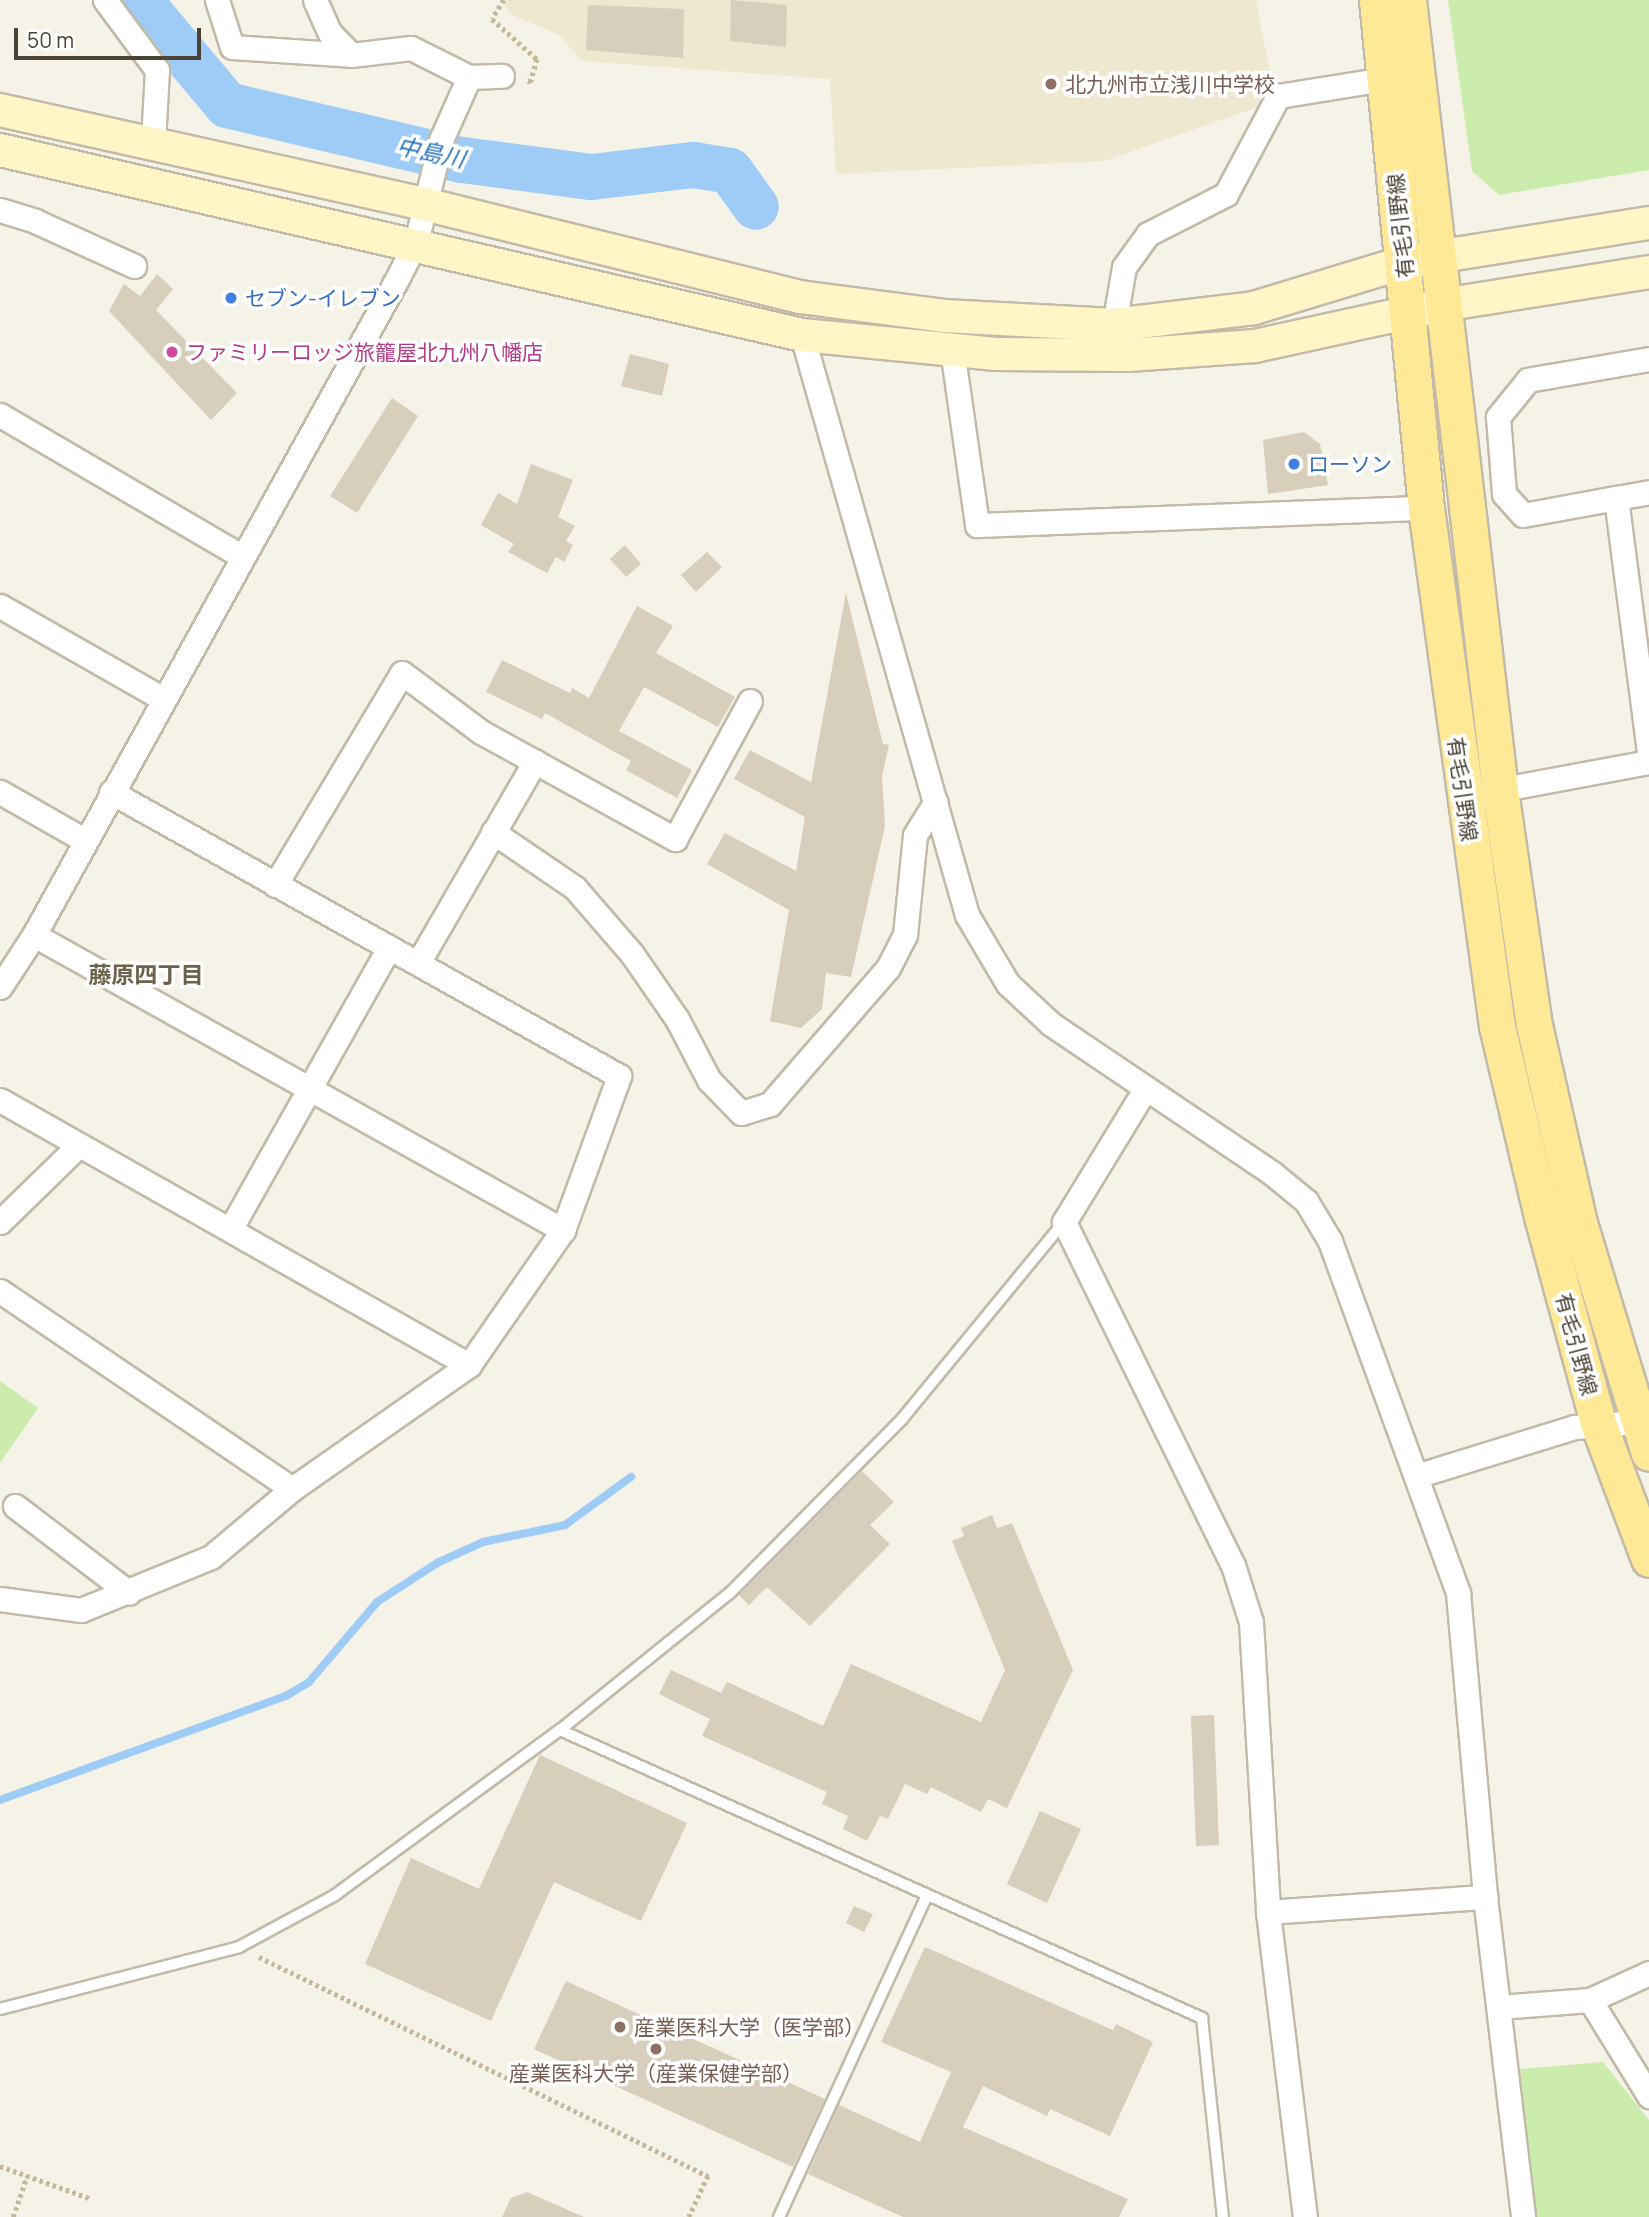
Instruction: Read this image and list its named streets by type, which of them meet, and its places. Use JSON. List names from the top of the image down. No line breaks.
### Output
{"streets":{"main road":["有毛引野線"]},"districts":["藤原四丁目"],"water":["中島川"],"places":["北九州市立浅川中学校","セブン-イレブン","ファミリーロッジ旅籠屋北九州八幡店","ローソン","産業医科大学（医学部）","産業医科大学（産業保健学部）"],"scale_bar":"50 m"}
